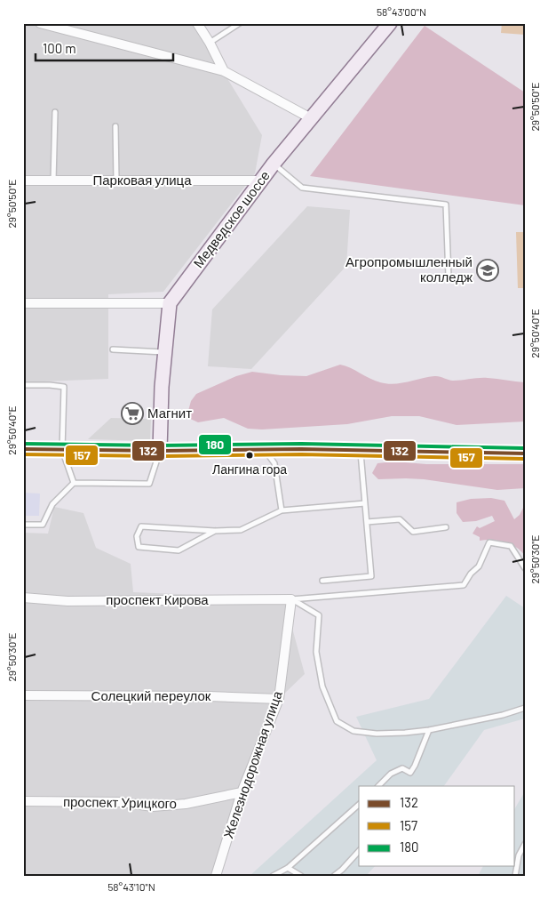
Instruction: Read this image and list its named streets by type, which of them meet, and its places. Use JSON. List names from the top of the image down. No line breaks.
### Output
{"streets":{"main road":["Медведское шоссе"],"street":["Парковая улица","проспект Кирова","Солецкий переулок","Железнодорожная улица","проспект Урицкого"]},"crossings":[["Парковая улица","Медведское шоссе"],["проспект Кирова","Железнодорожная улица"],["Солецкий переулок","Железнодорожная улица"],["Железнодорожная улица","проспект Урицкого"]],"places":{"school or university":["Агропромышленный колледж"],"supermarket":["Магнит"],"other":["Лангина гора"]},"lines":["transit line 180","transit line 132","transit line 157"],"legend":["132","157","180"],"scale_bar":"100 m","coordinates":["58°43'00\"N","29°50'50\"E","29°50'40\"E","29°50'30\"E","58°43'10\"N"]}
